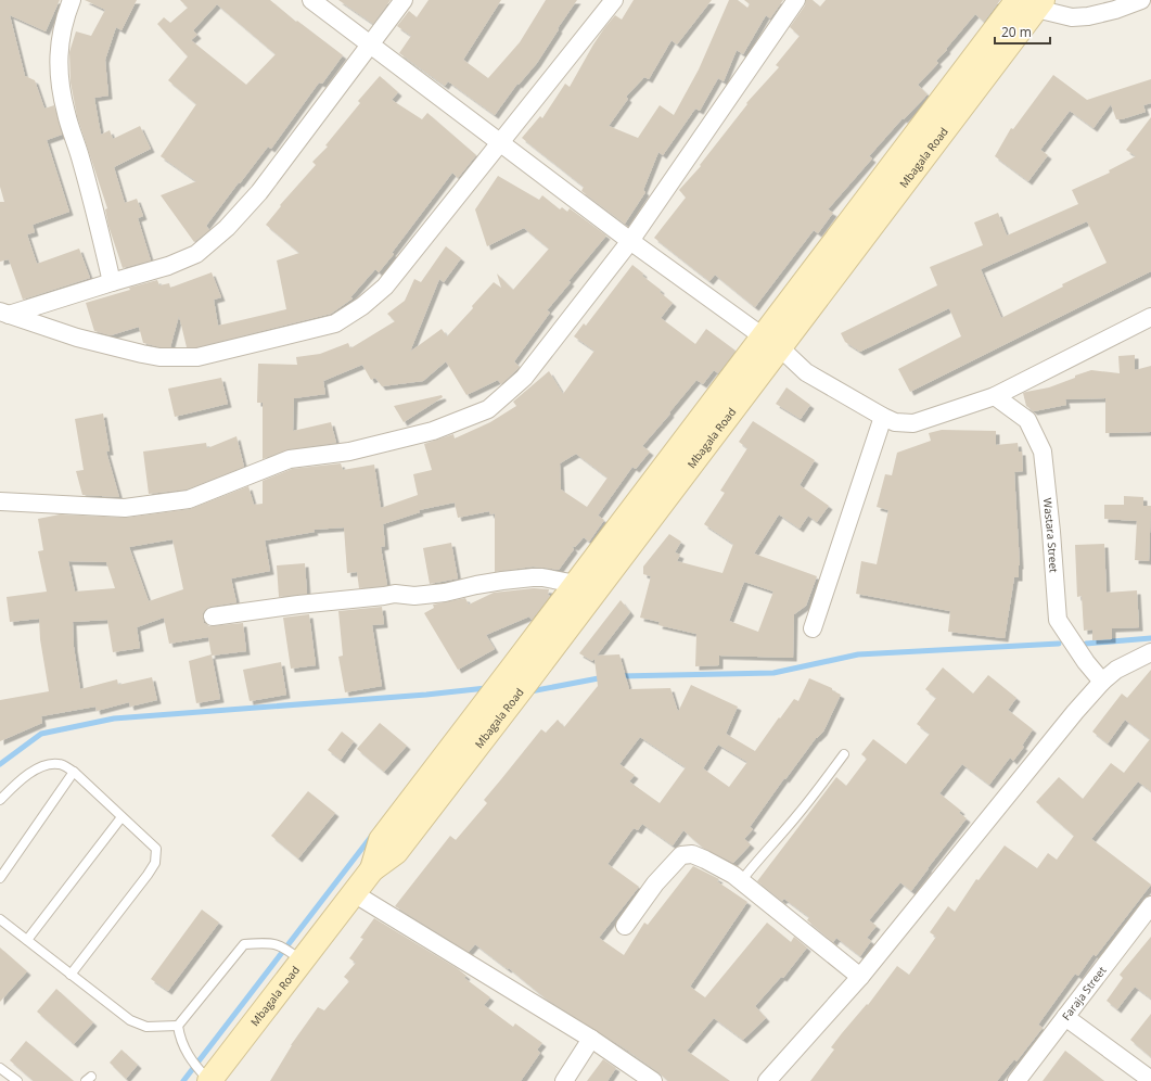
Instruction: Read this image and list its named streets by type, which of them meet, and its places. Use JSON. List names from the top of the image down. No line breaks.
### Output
{"streets":{"street":["Mbagala Road","Wastara Street","Faraja Street"]},"scale_bar":"20 m"}
